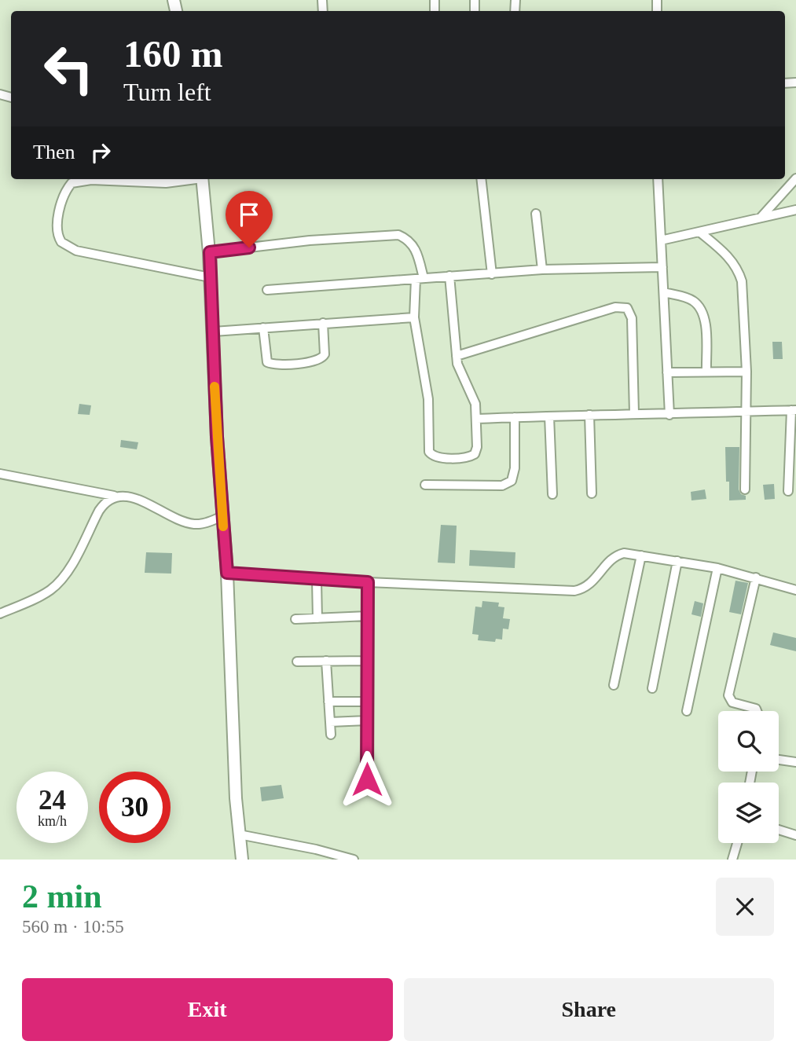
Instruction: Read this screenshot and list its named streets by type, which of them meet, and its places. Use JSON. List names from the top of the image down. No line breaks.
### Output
{"page":{"turn":["160 m","Turn left"],"then":"Then","speed":"24 km/h","limit":"30","heading":["2 min","560 m · 10:55"],"buttons":["Exit","Share"]}}
